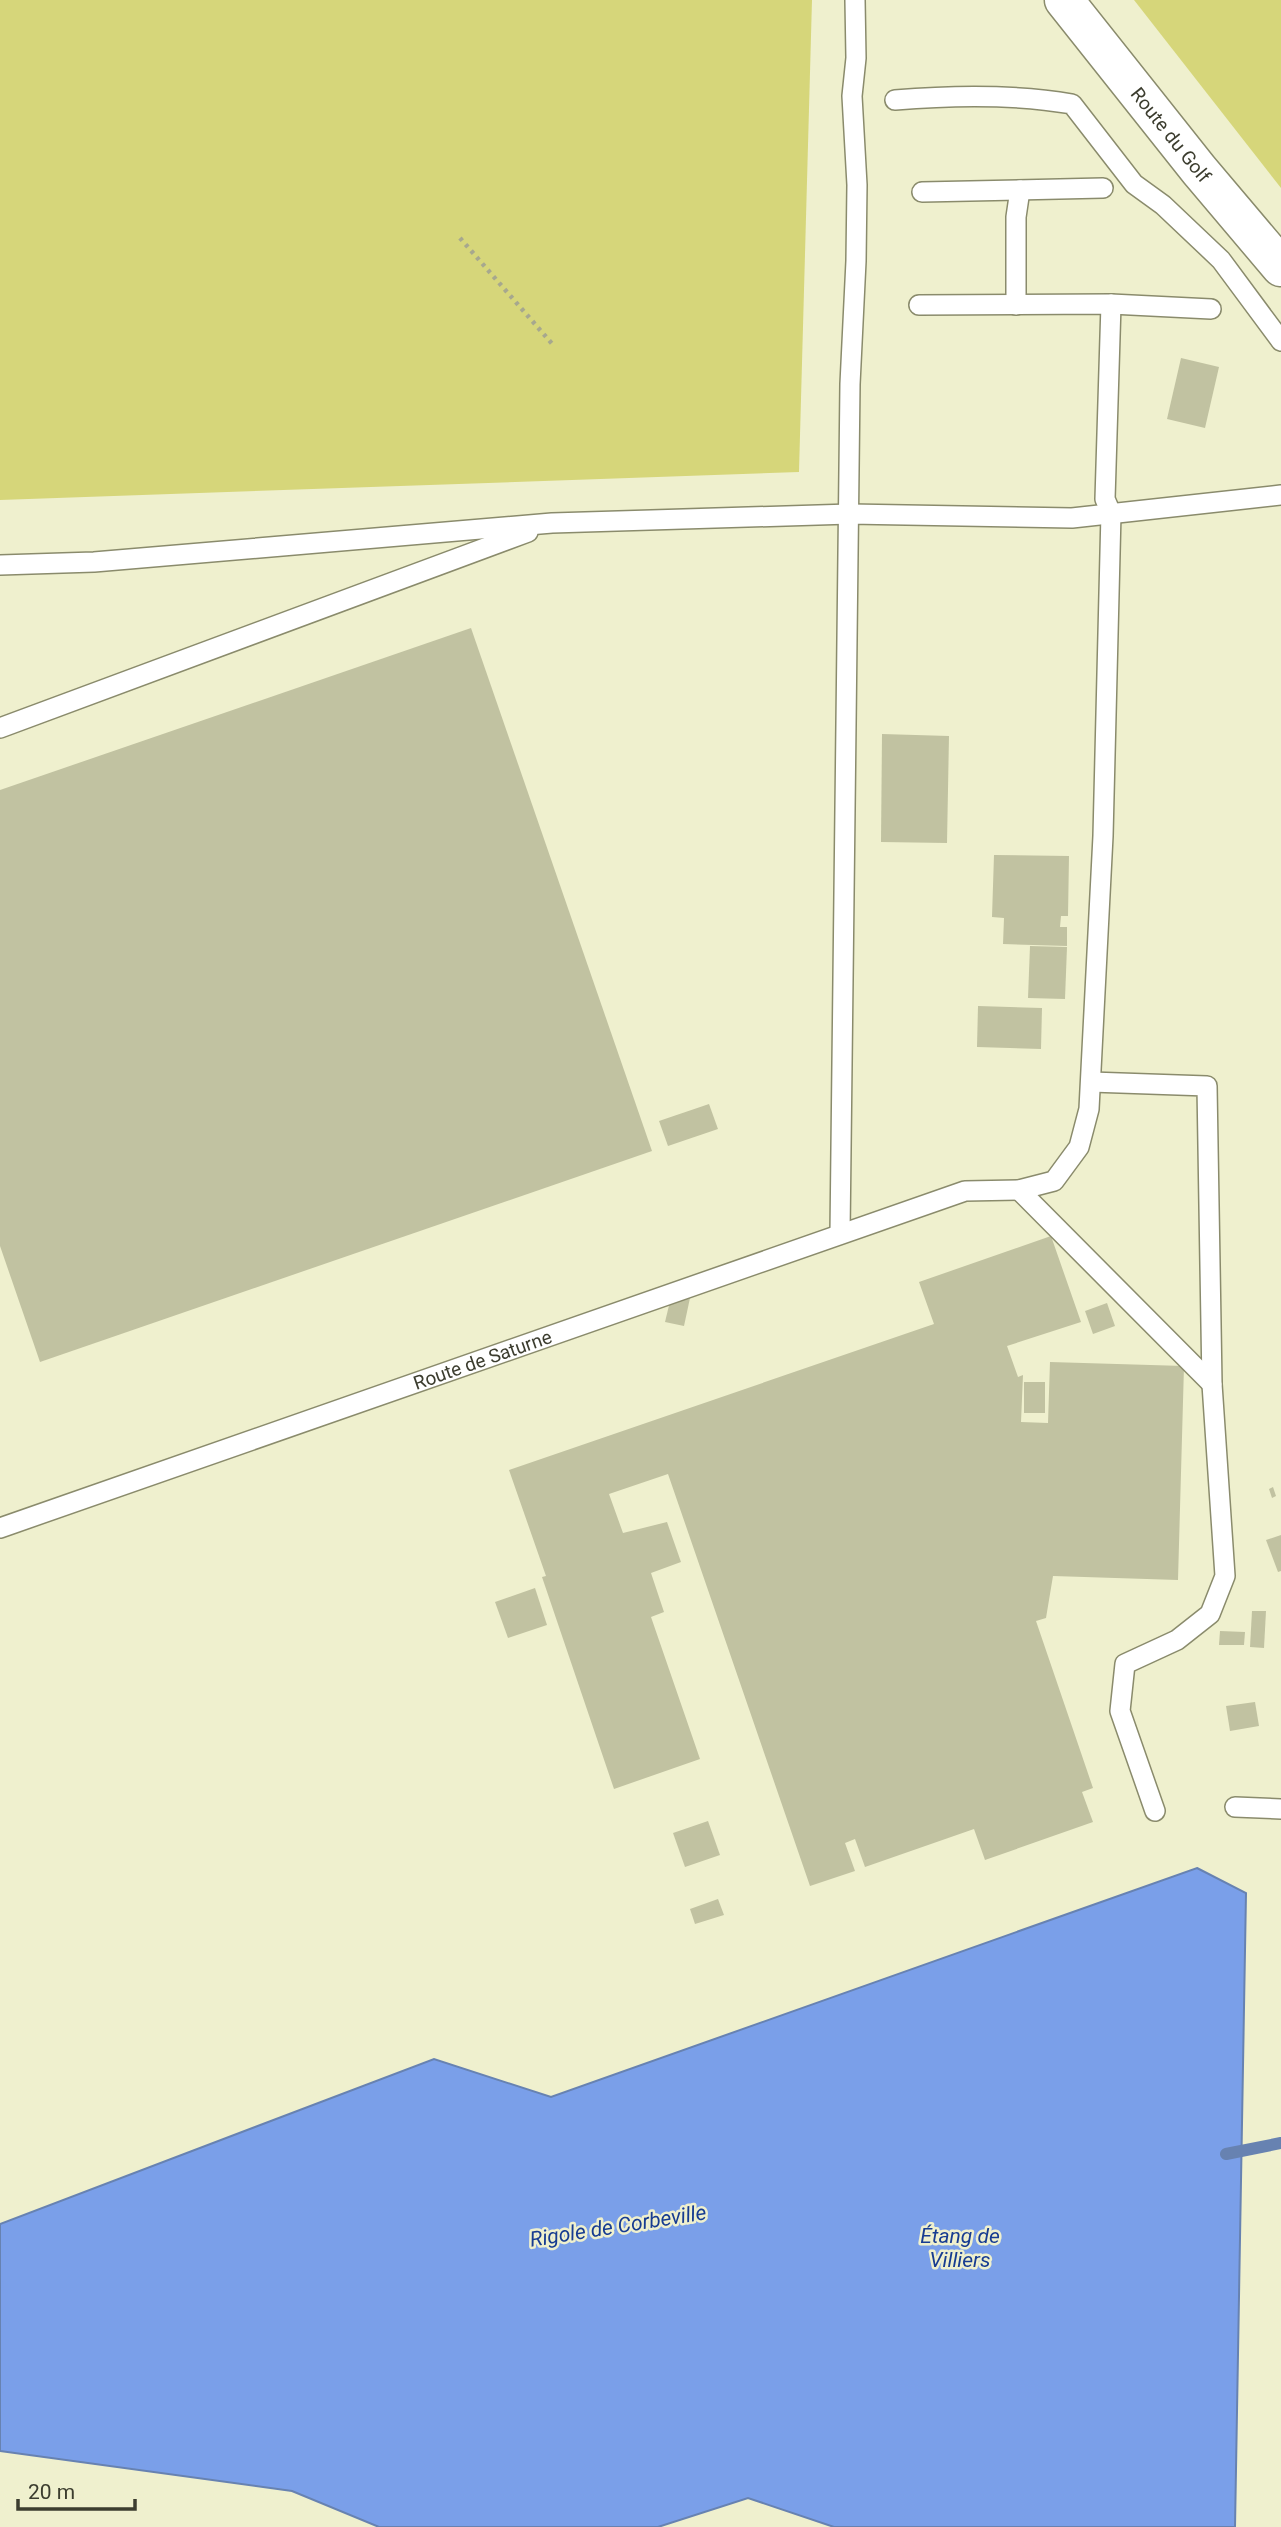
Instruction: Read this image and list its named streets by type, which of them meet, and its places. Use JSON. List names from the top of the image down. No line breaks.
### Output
{"streets":{"street":["Route du Golf"],"lane":["Route de Saturne"]},"water":["Rigole de Corbeville","Étang de Villiers"],"scale_bar":"20 m"}
